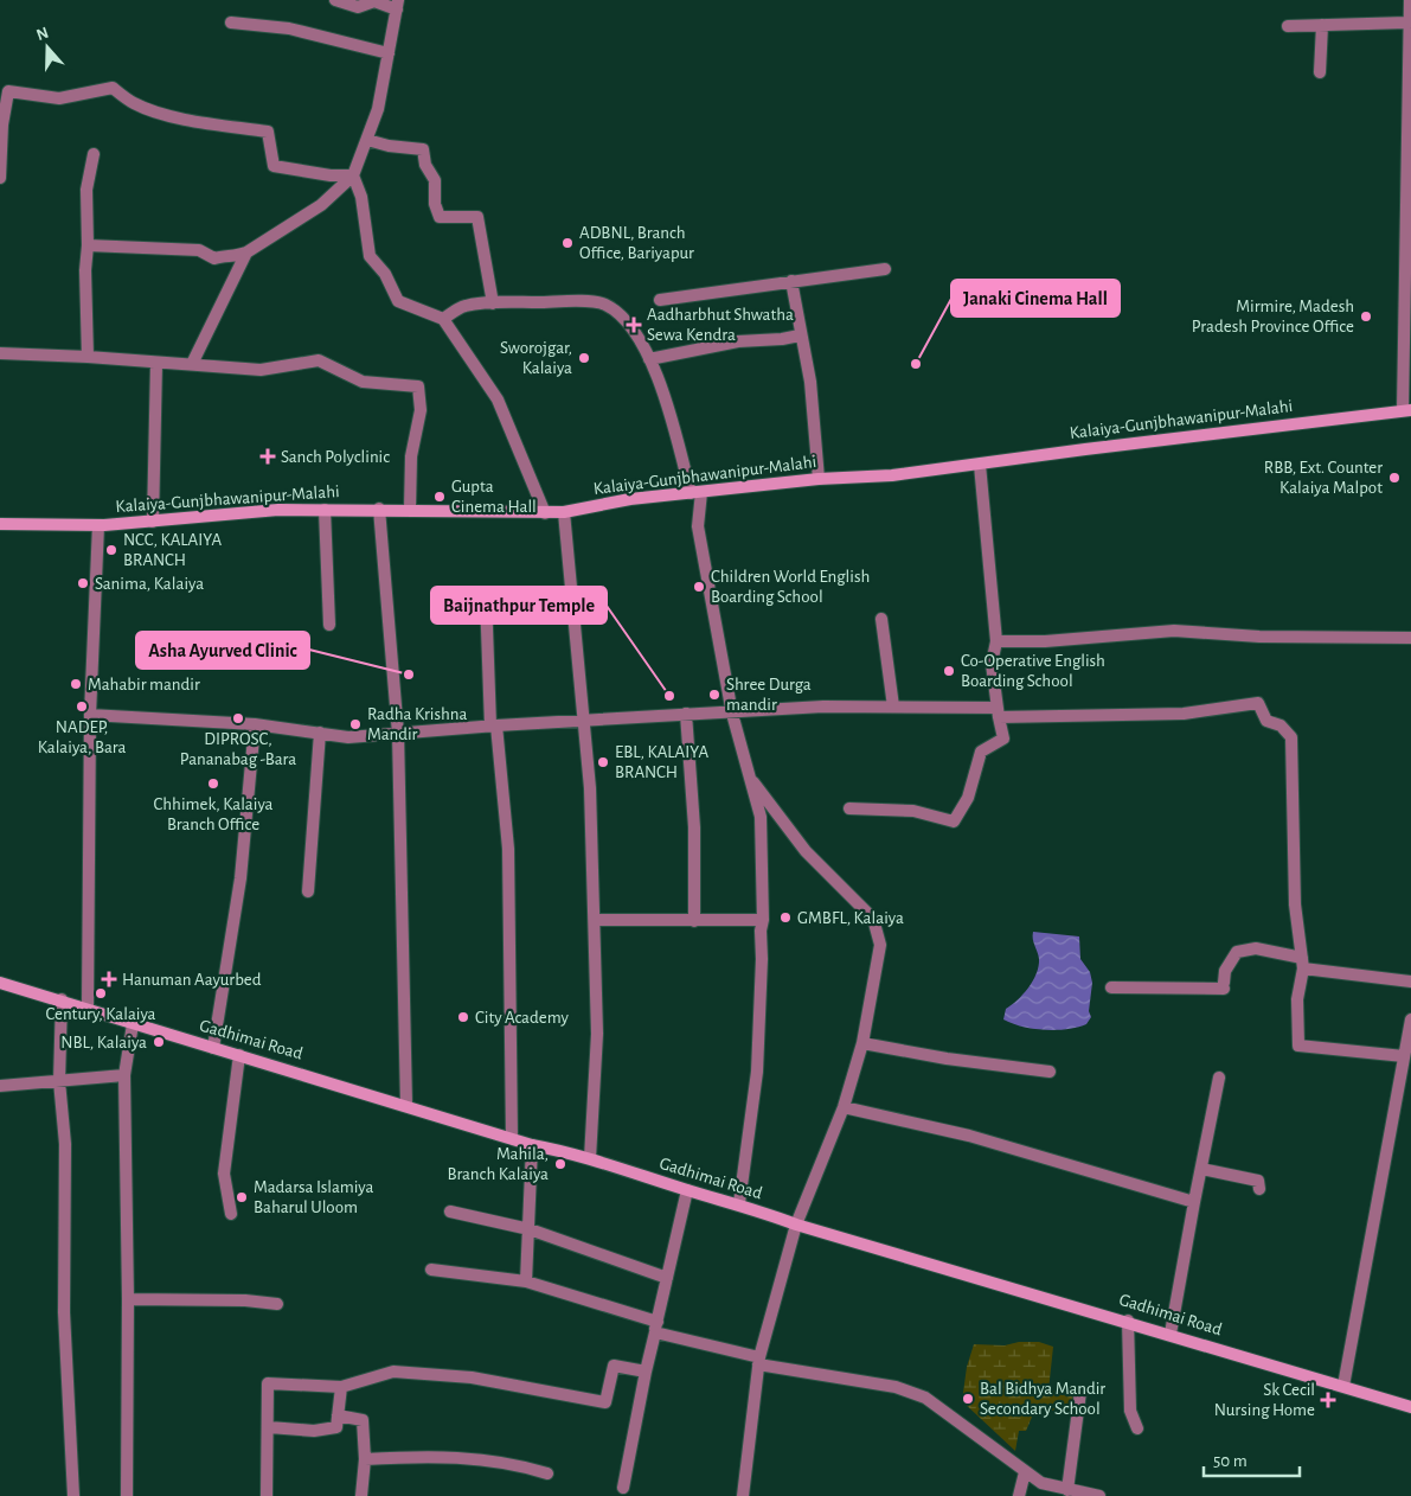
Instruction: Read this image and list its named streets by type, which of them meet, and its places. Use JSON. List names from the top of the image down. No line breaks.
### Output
{"streets":{"street":["Kalaiya-Gunjbhawanipur-Malahi","Gadhimai Road"]},"places":{"other":["ADBNL, Branch Office, Bariyapur","Mirmire, Madesh Pradesh Province Office","Sworojgar, Kalaiya","Janaki Cinema Hall","RBB, Ext. Counter Kalaiya Malpot","Gupta Cinema Hall","NCC, KALAIYA BRANCH","Sanima, Kalaiya","Children World English Boarding School","Co-Operative English Boarding School","Asha Ayurved Clinic","Mahabir mandir","Shree Durga mandir","Baijnathpur Temple","NADEP, Kalaiya, Bara","DIPROSC, Pananabag -Bara","Radha Krishna Mandir","EBL, KALAIYA BRANCH","Chhimek, Kalaiya Branch Office","GMBFL, Kalaiya","Century, Kalaiya","City Academy","NBL, Kalaiya","Mahila, Branch Kalaiya","Madarsa Islamiya Baharul Uloom","Bal Bidhya Mandir Secondary School"],"health":["Aadharbhut Shwatha Sewa Kendra","Sanch Polyclinic","Hanuman Aayurbed","Sk Cecil Nursing Home"]},"scale_bar":"50 m","north":"top"}
